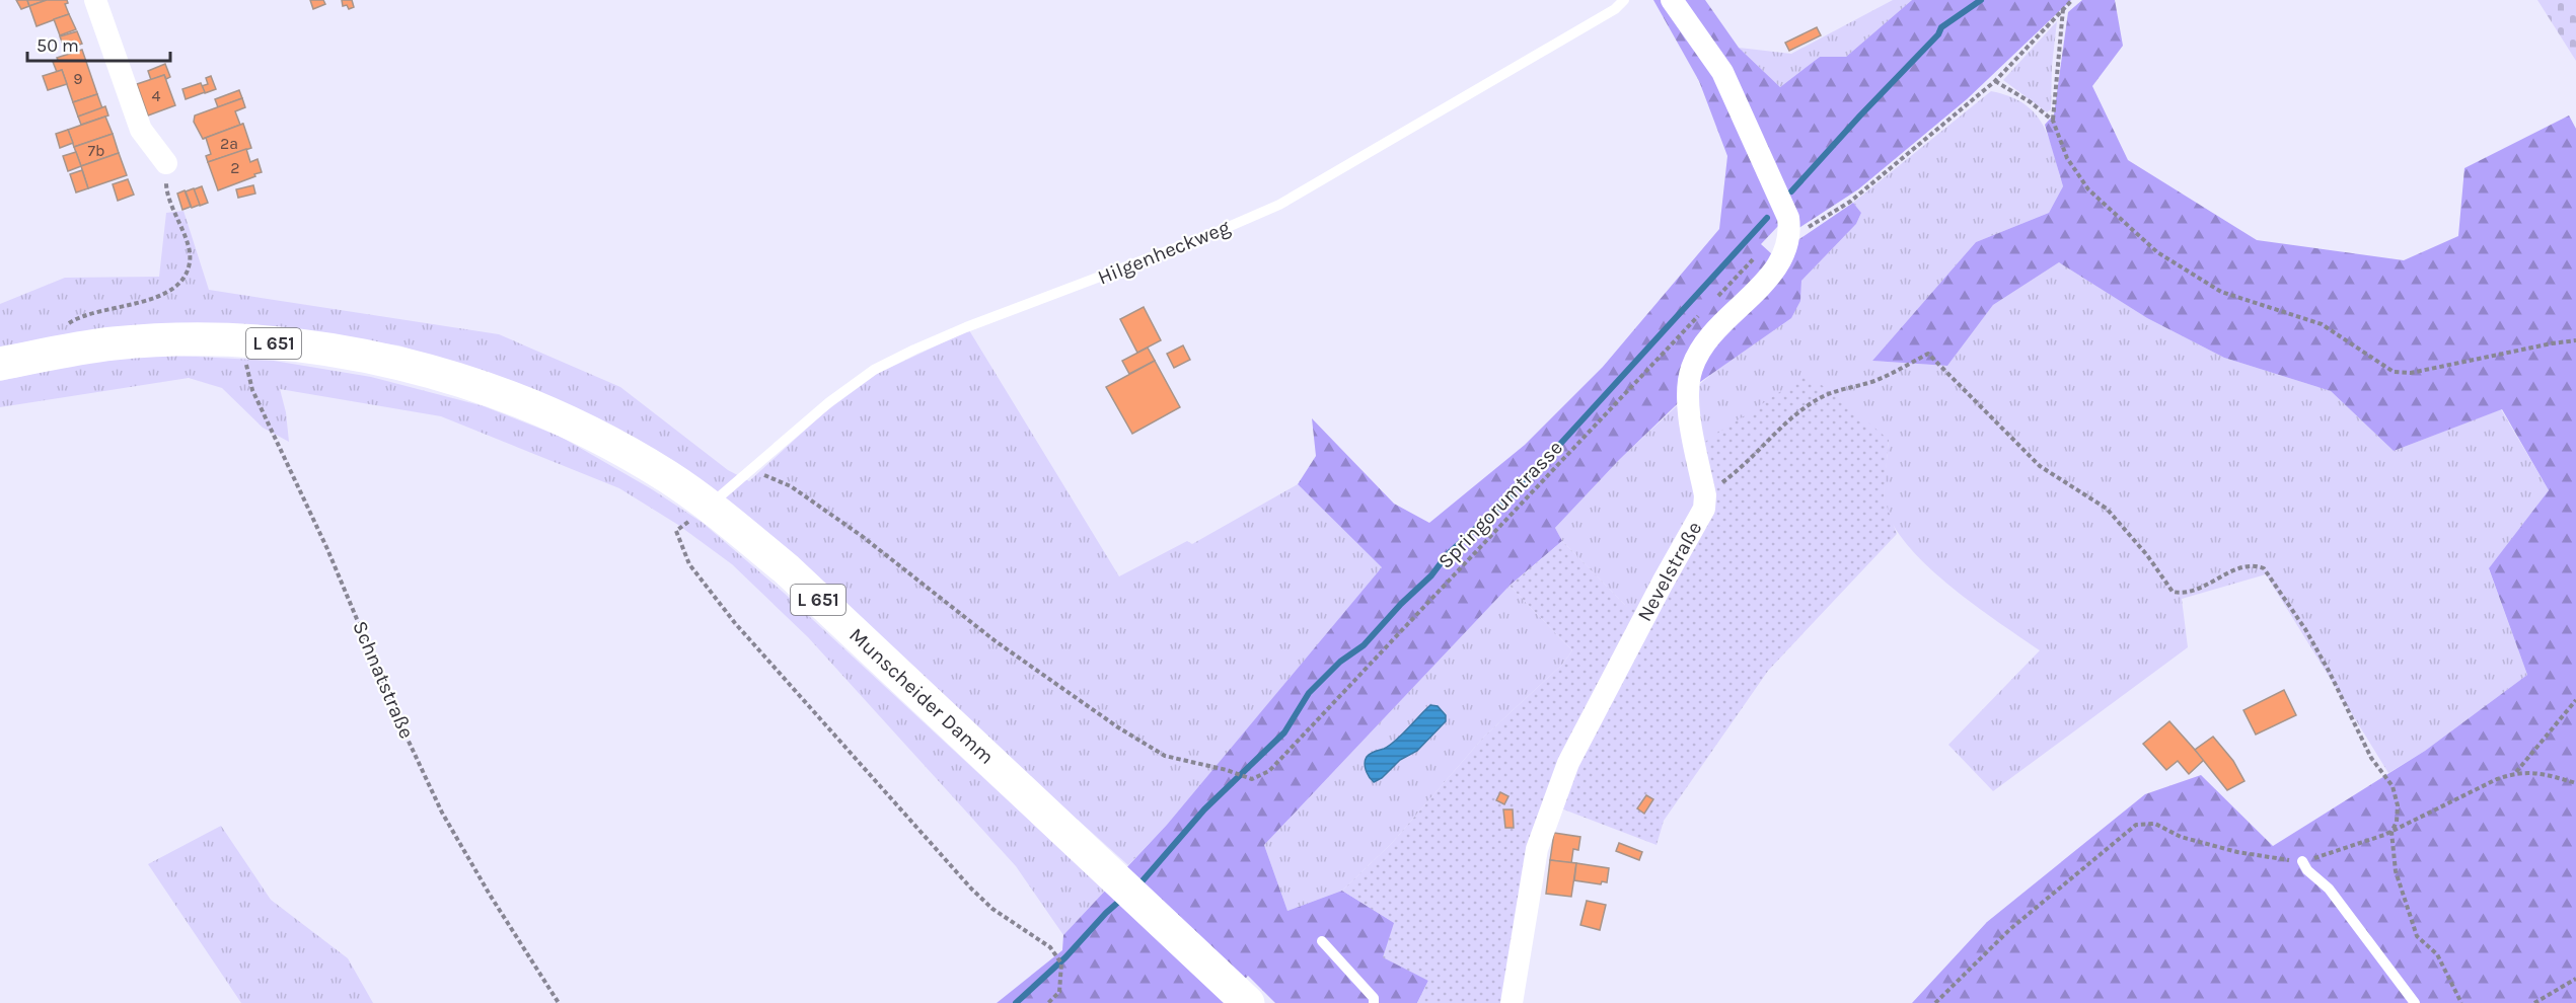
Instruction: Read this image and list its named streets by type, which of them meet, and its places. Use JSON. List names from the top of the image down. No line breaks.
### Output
{"streets":{"main road":["L 651","Munscheider Damm"],"street":["Nevelstraße"],"lane":["Hilgenheckweg"],"path":["Springorumtrasse","Schnatstraße"]},"crossings":[["Hilgenheckweg","Springorumtrasse"],["Hilgenheckweg","Munscheider Damm"],["Schnatstraße","Munscheider Damm"]],"house_numbers":["9","4","2a","7b","2"],"scale_bar":"50 m"}
